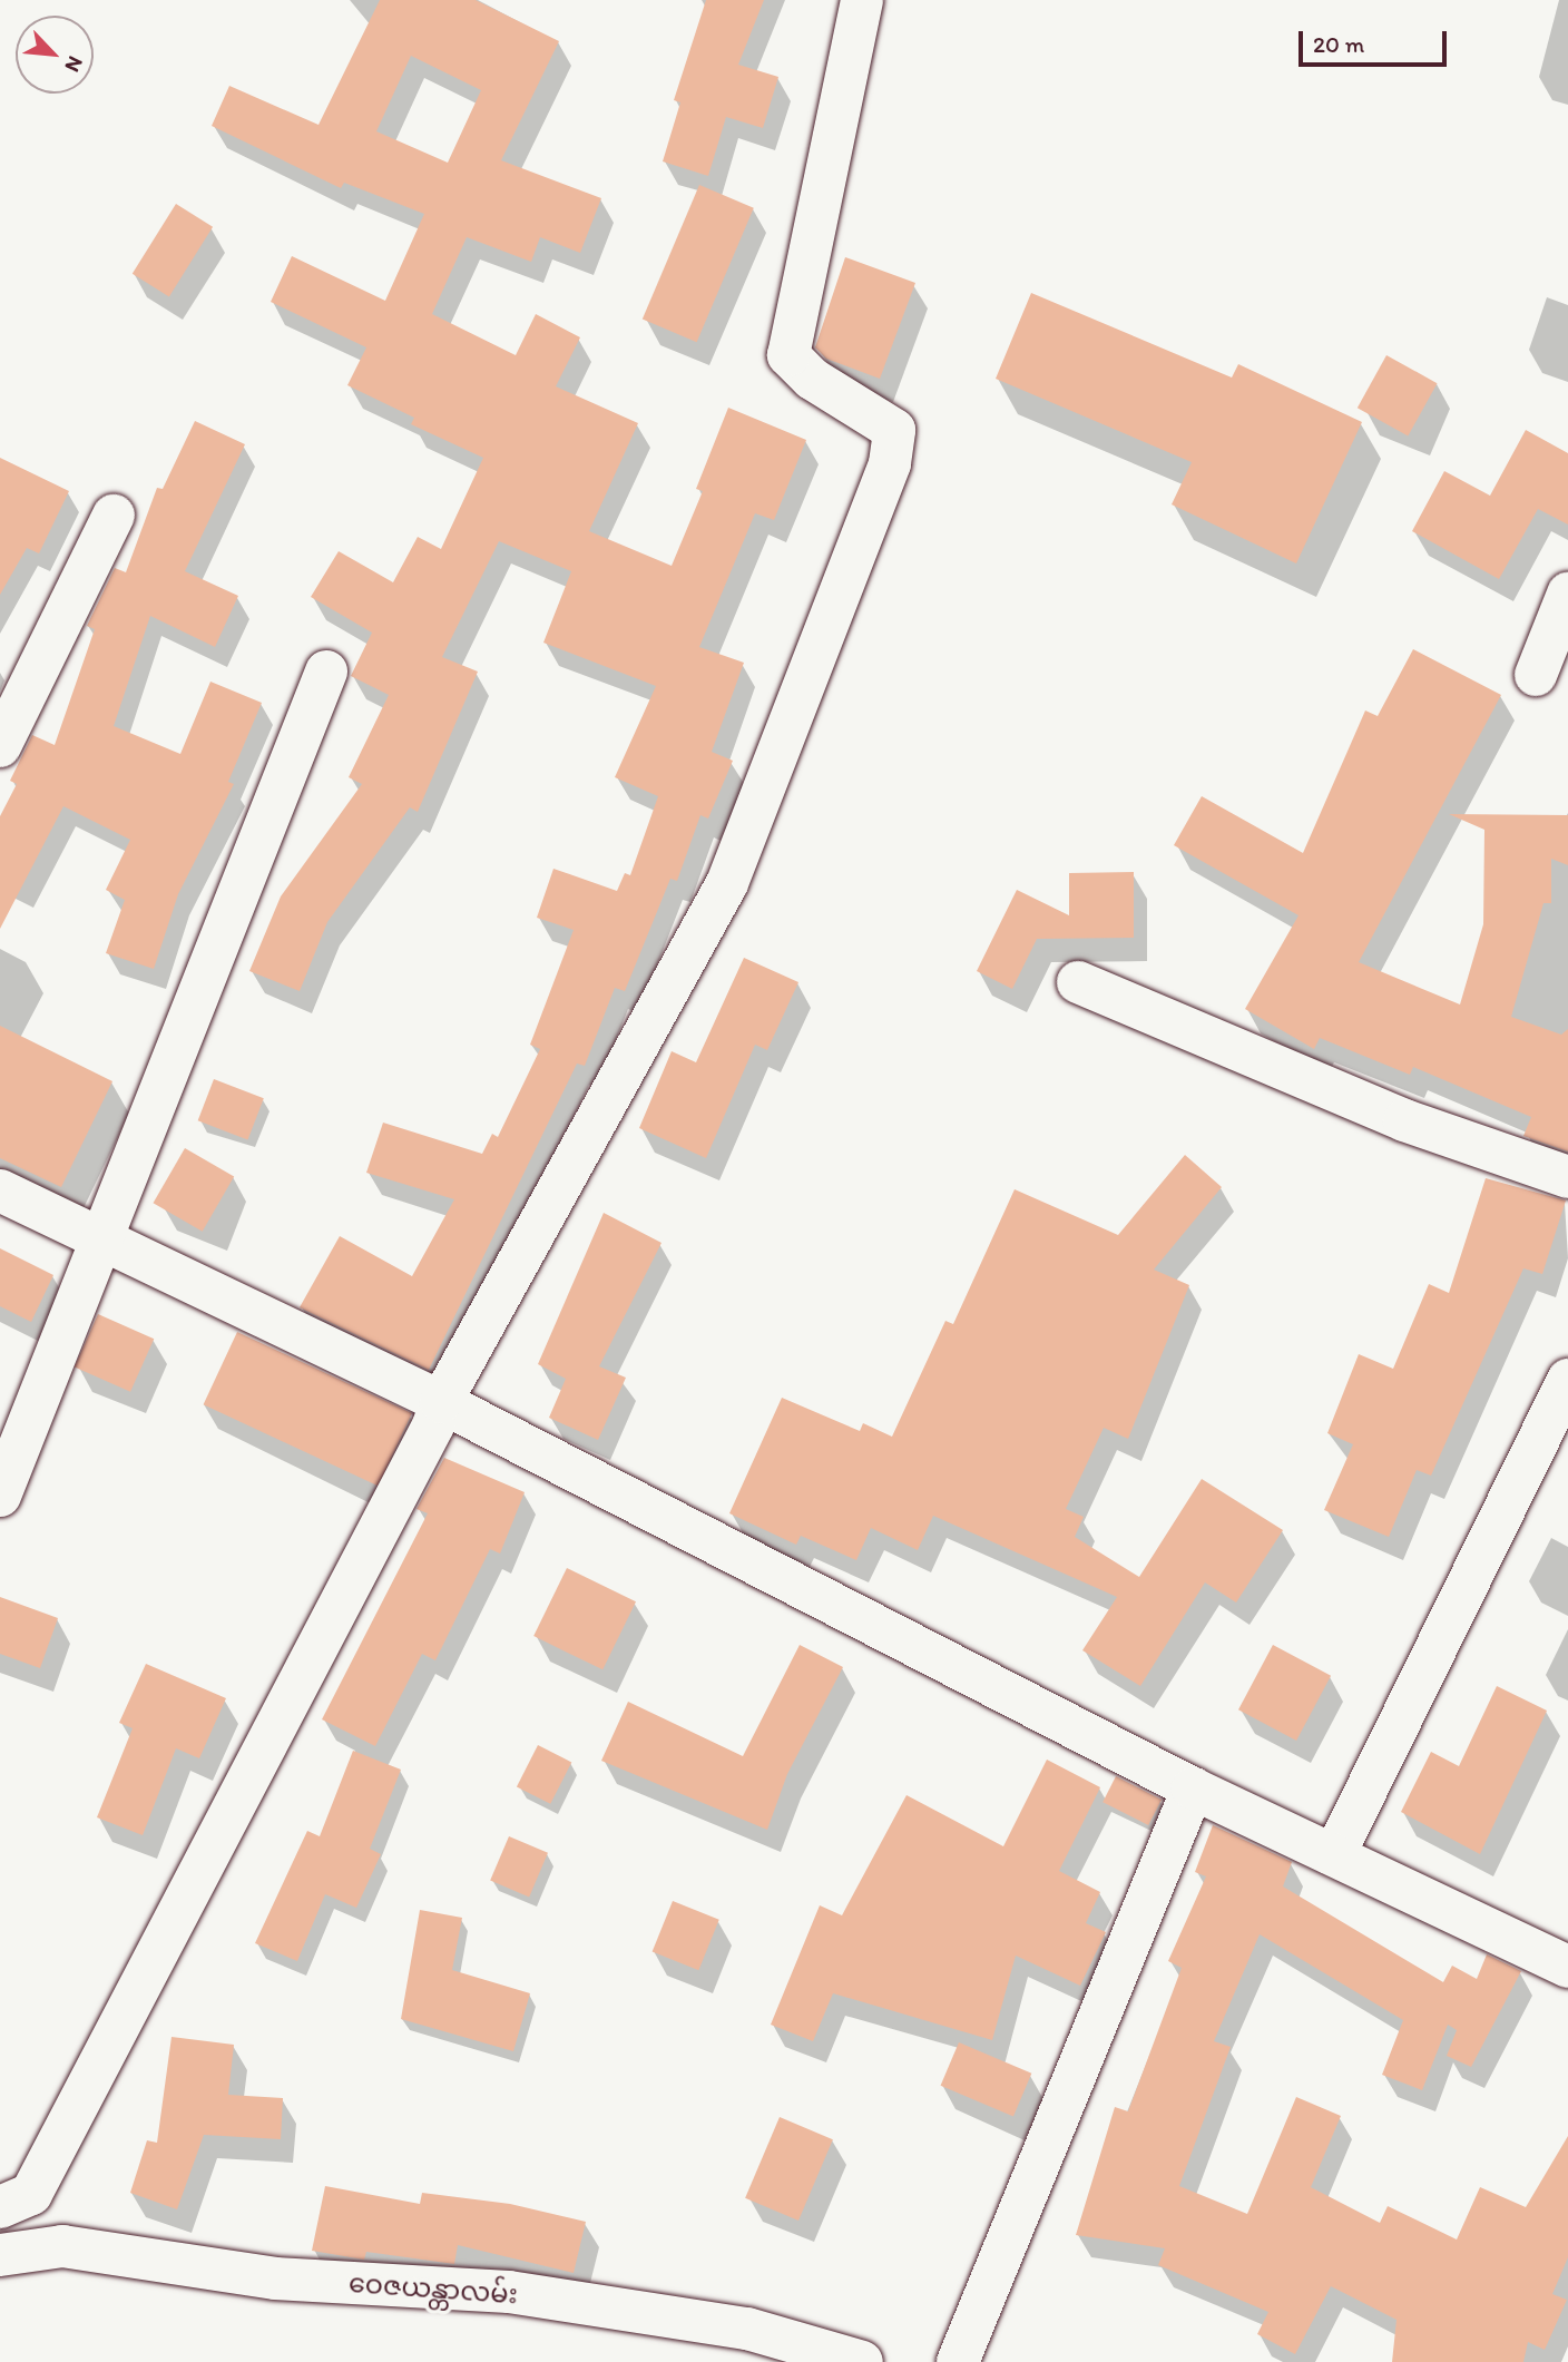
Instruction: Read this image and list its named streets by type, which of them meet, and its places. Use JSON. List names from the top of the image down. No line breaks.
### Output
{"streets":{"street":["ဝေဇယန္တာလမ်း"]},"scale_bar":"20 m","north":"bottom right"}
